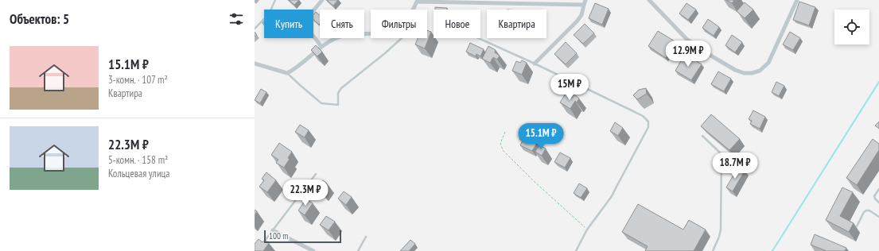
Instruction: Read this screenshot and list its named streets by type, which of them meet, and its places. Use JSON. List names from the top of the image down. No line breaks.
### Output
{"scale_bar":"100 m","page":{"heading":"Объектов: 5","chip":["Купить","Снять","Фильтры","Новое","Квартира"],"list":[{"name":"15.1M ₽","note":"3-комн. · 107 m² · Квартира"},{"name":"22.3M ₽","note":"5-комн. · 158 m² · Кольцевая улица"}],"price":["12.9M ₽","15M ₽","15.1M ₽","18.7M ₽","22.3M ₽"],"scale":"100 m"}}
